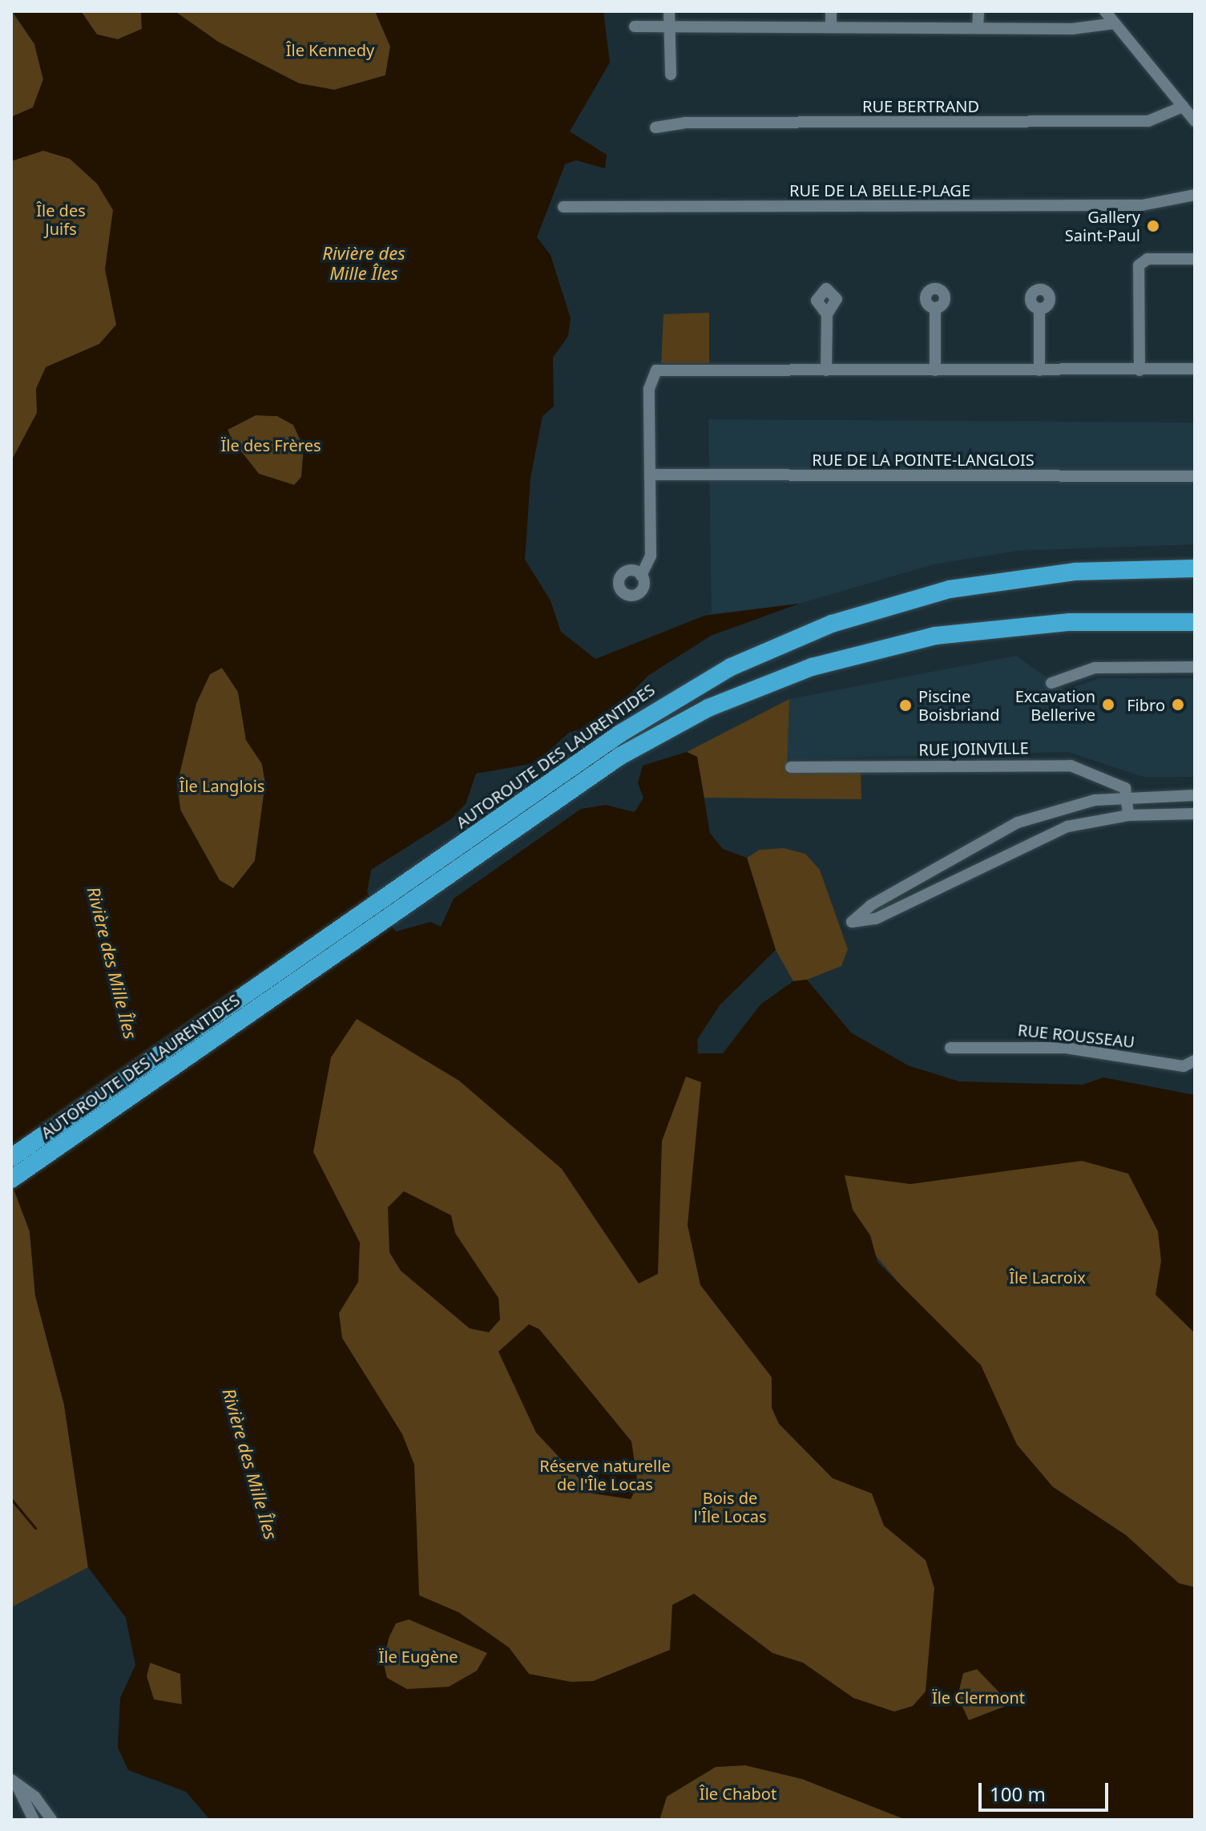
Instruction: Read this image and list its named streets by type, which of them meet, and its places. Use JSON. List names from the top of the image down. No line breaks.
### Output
{"streets":{"highway":["AUTOROUTE DES LAURENTIDES"],"street":["RUE BERTRAND","RUE DE LA BELLE-PLAGE","RUE DE LA POINTE-LANGLOIS","RUE JOINVILLE","RUE ROUSSEAU"]},"water":["Rivière des Mille Îles"],"parks":["Île Kennedy","Île des Juifs","Ïle des Frères","Île Langlois","Île Lacroix","Réserve naturelle de l'Île Locas","Bois de l'Île Locas","Ïle Eugène","Ïle Clermont","Île Chabot"],"places":["Gallery Saint-Paul","Excavation Bellerive","Fibro","Piscine Boisbriand"],"scale_bar":"100 m"}
